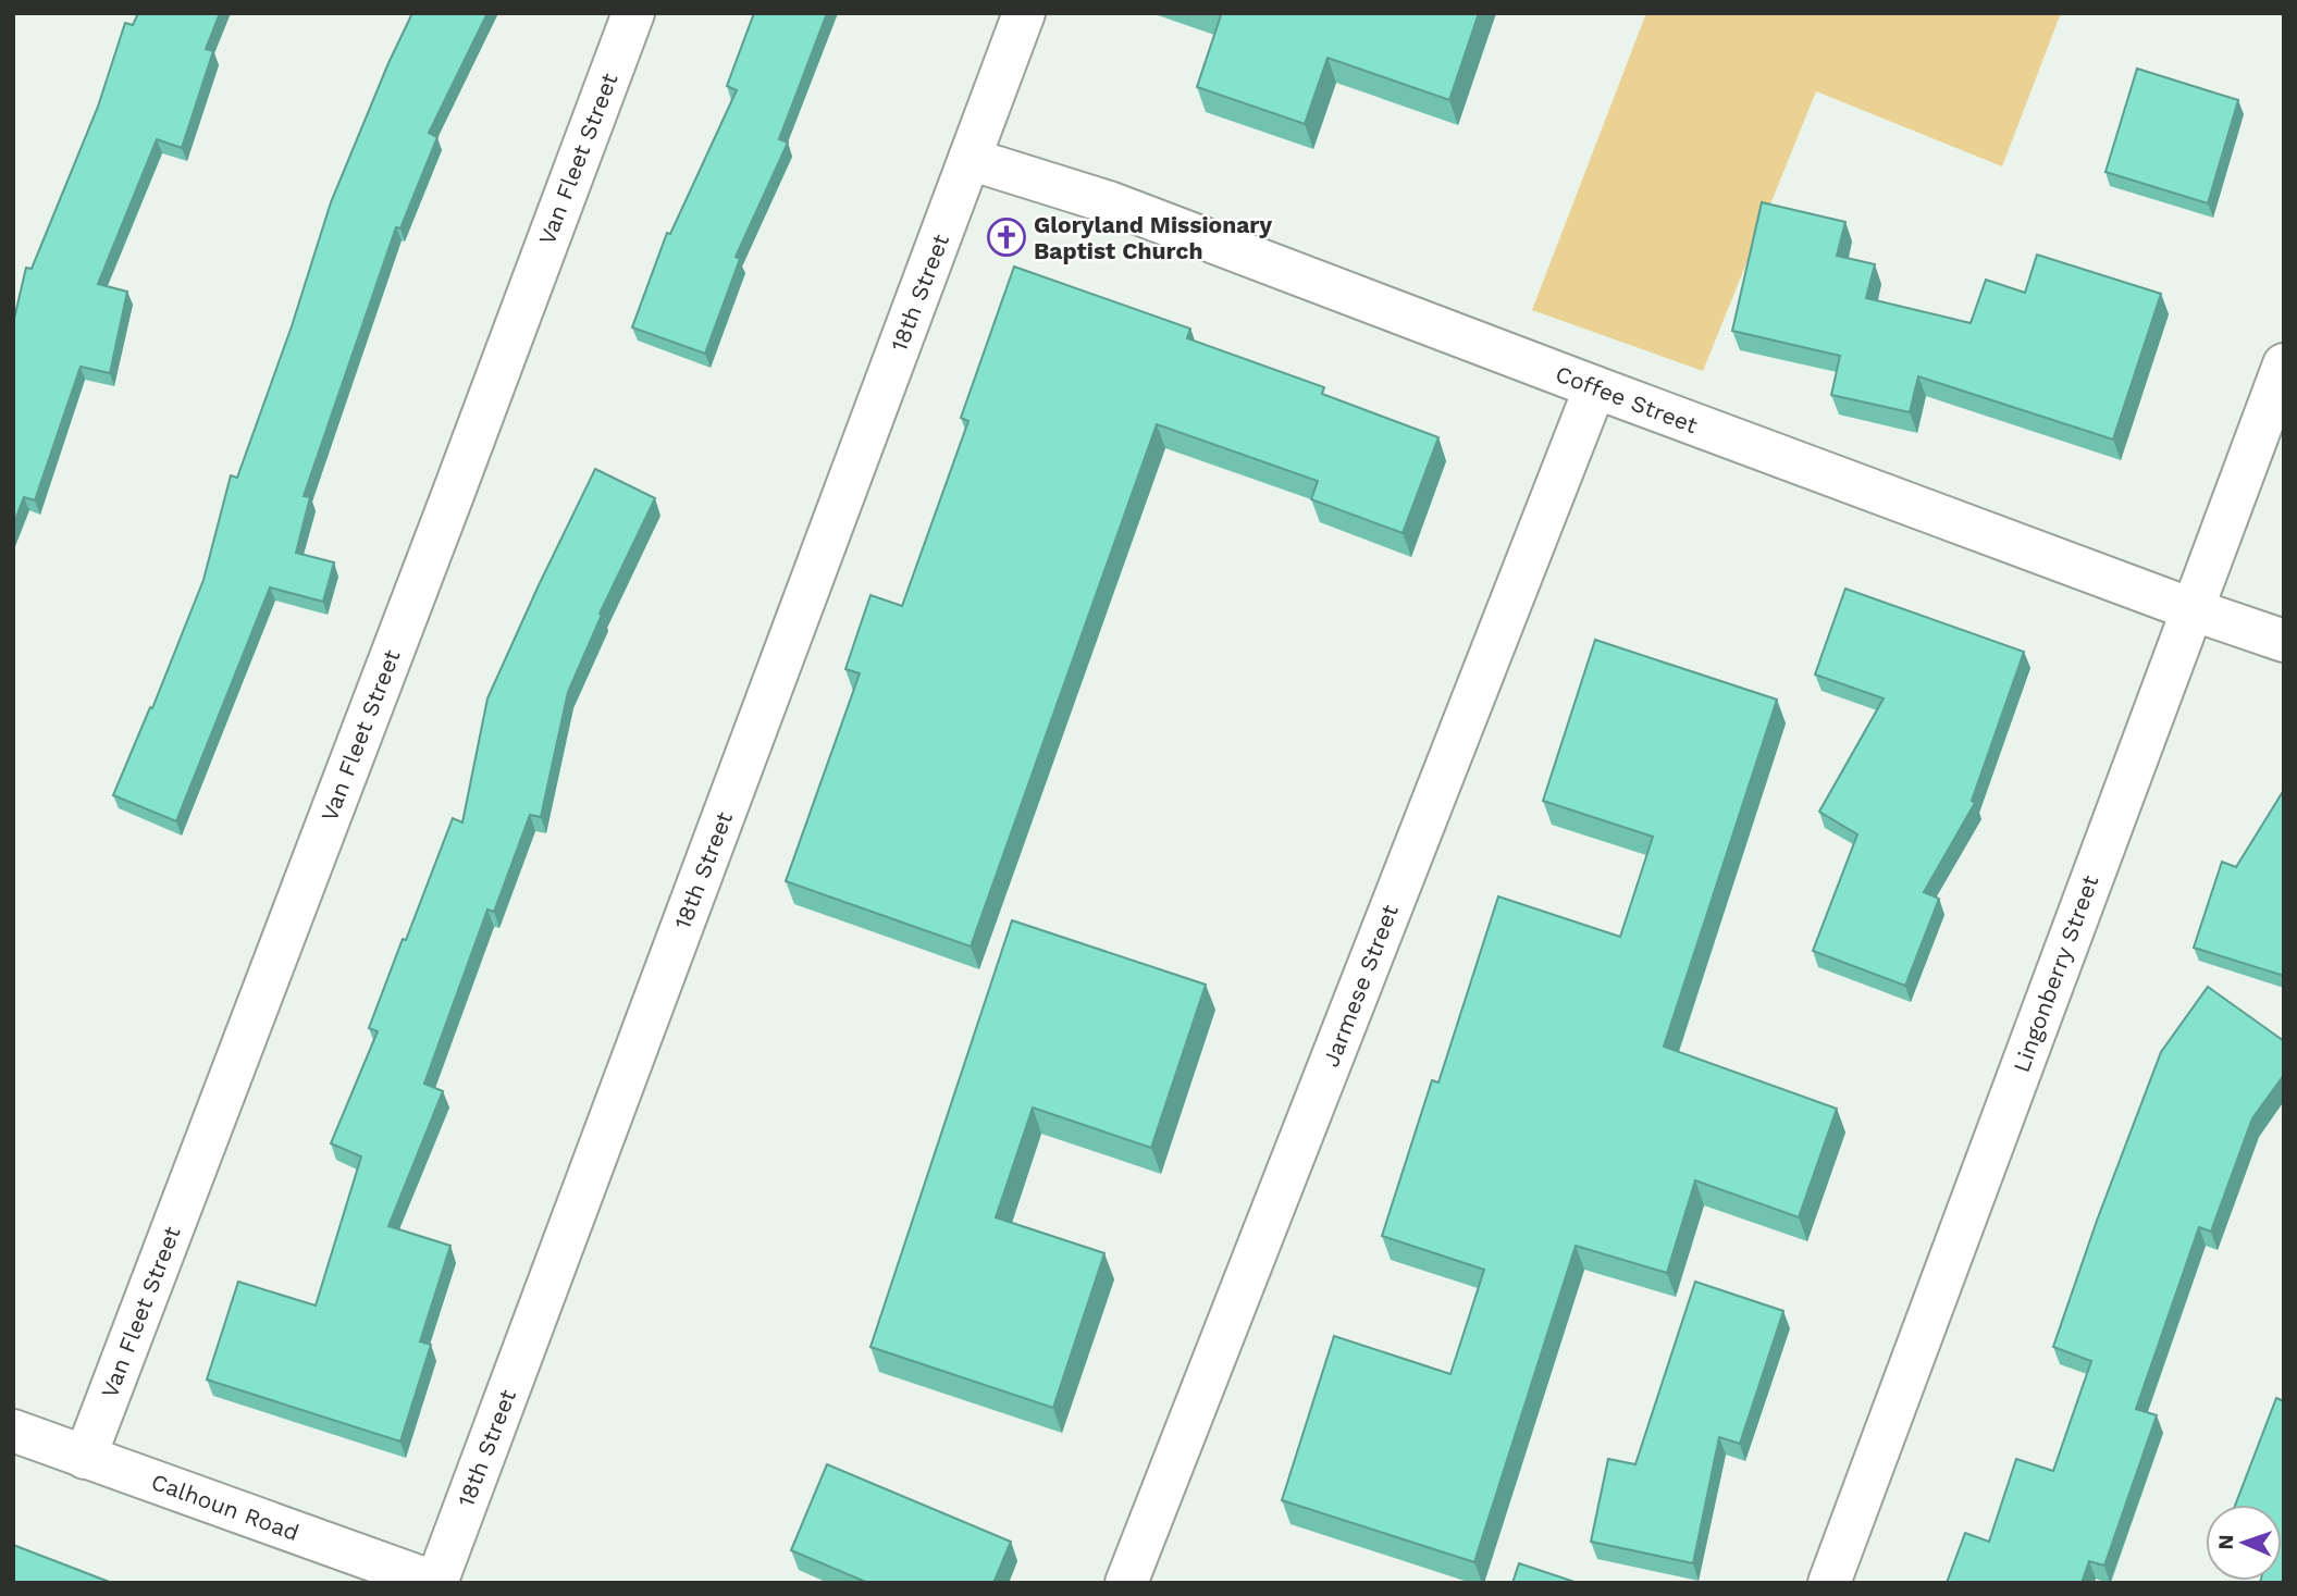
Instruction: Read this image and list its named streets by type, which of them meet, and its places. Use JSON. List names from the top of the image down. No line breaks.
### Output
{"streets":{"street":["Van Fleet Street","18th Street","Coffee Street","Lingonberry Street","Jarmese Street","Calhoun Road"]},"crossings":[["Van Fleet Street","Calhoun Road"],["18th Street","Coffee Street"],["18th Street","Calhoun Road"],["Coffee Street","Lingonberry Street"],["Coffee Street","Jarmese Street"]],"places":{"church":["Gloryland Missionary Baptist Church"]},"north":"left"}
